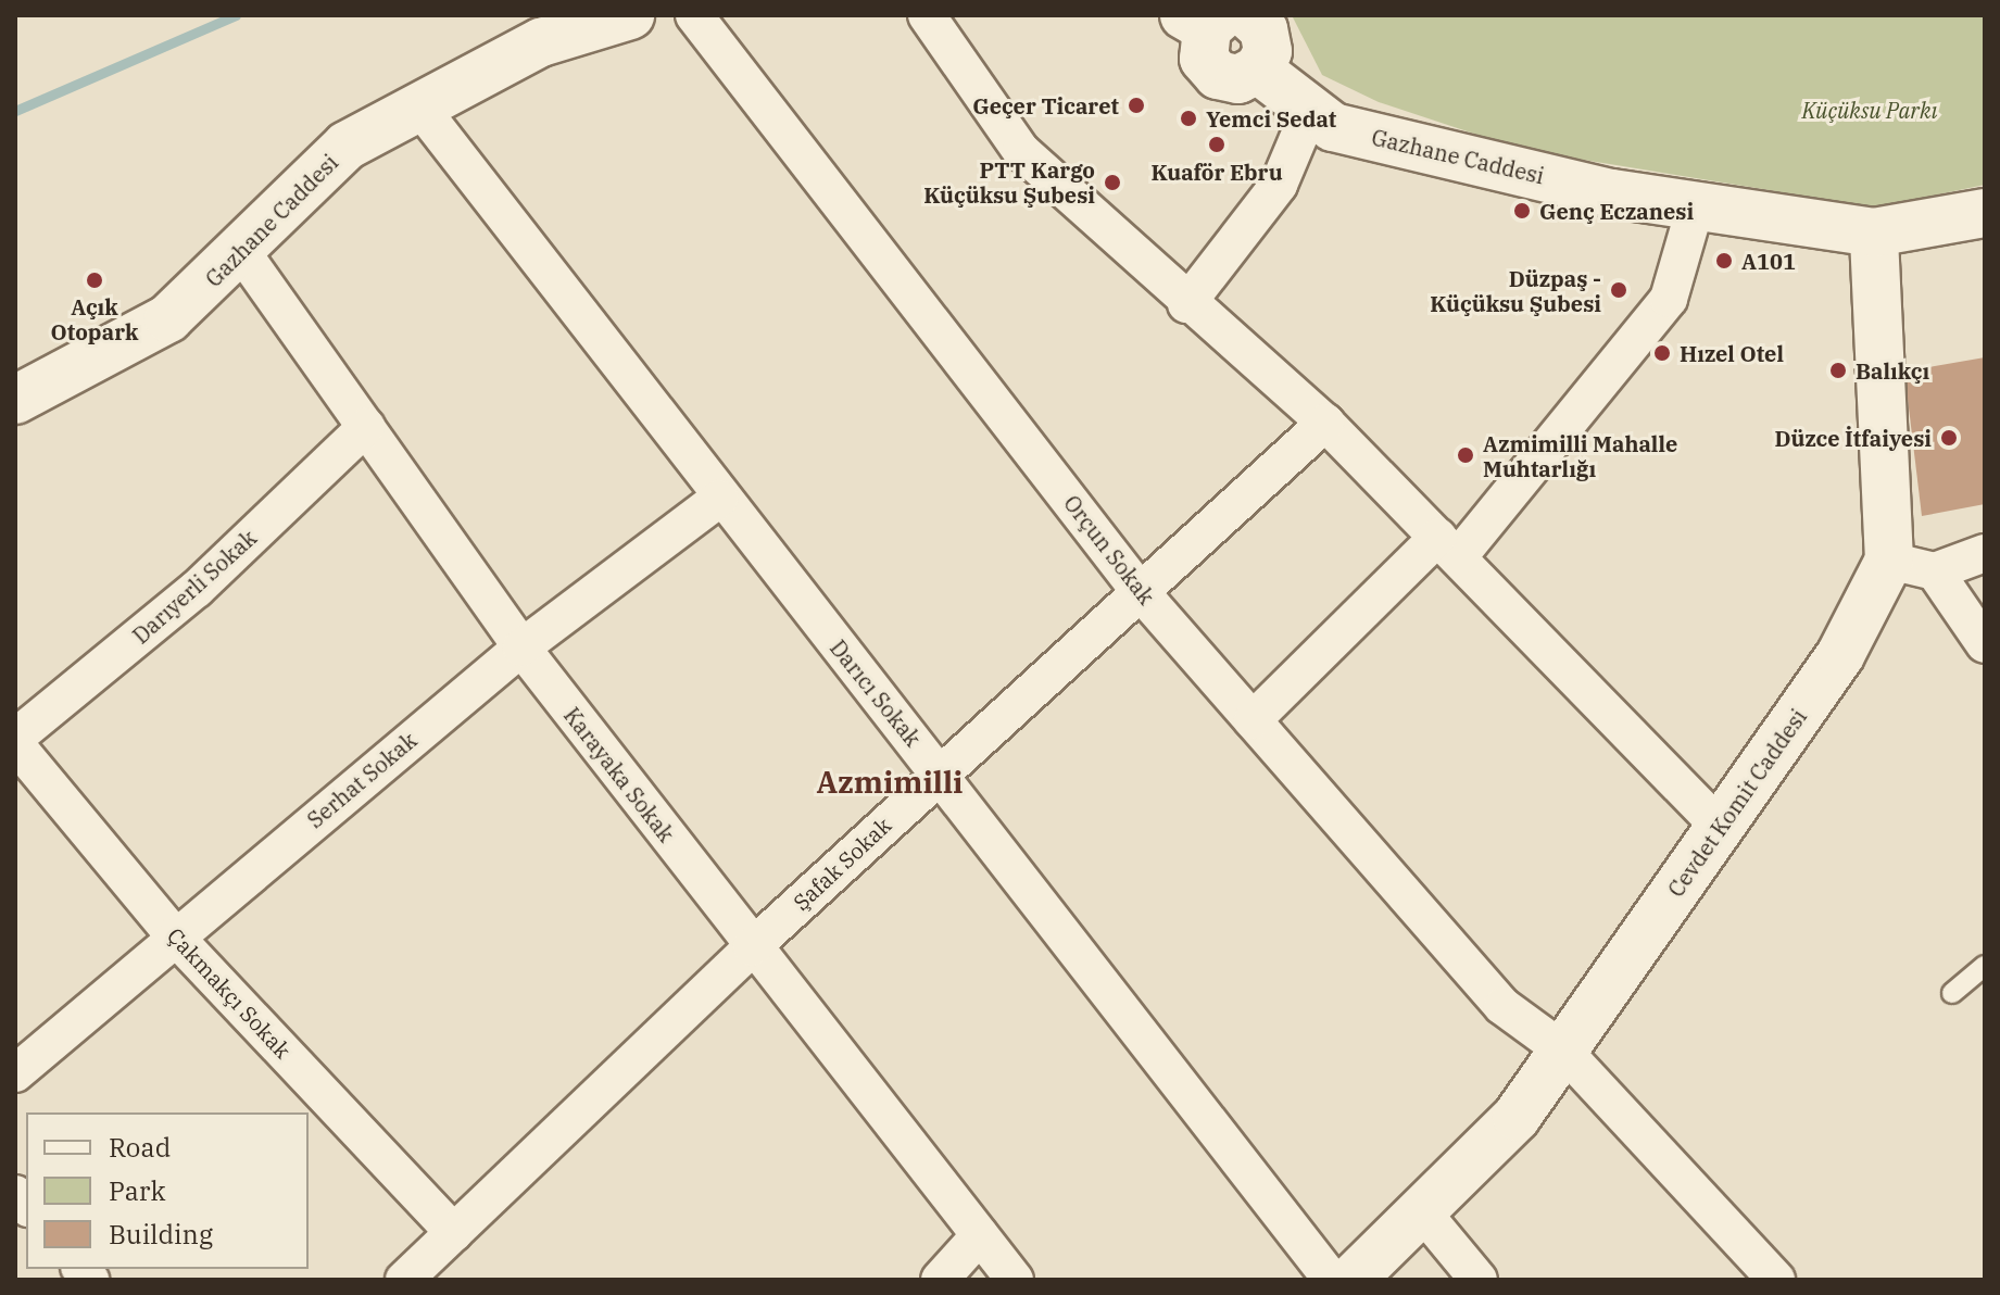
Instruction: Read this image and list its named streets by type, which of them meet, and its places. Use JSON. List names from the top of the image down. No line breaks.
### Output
{"streets":{"main road":["Gazhane Caddesi","Cevdet Komit Caddesi"],"street":["Orçun Sokak","Darıyerli Sokak","Darıcı Sokak","Karayaka Sokak","Serhat Sokak","Şafak Sokak","Çakmakçı Sokak"]},"crossings":[["Gazhane Caddesi","Darıcı Sokak"],["Gazhane Caddesi","Karayaka Sokak"],["Orçun Sokak","Cevdet Komit Caddesi"],["Orçun Sokak","Şafak Sokak"],["Darıyerli Sokak","Karayaka Sokak"],["Darıyerli Sokak","Çakmakçı Sokak"],["Darıcı Sokak","Serhat Sokak"],["Darıcı Sokak","Şafak Sokak"],["Karayaka Sokak","Serhat Sokak"],["Karayaka Sokak","Şafak Sokak"],["Serhat Sokak","Çakmakçı Sokak"],["Şafak Sokak","Çakmakçı Sokak"]],"districts":["Azmimilli"],"parks":["Küçüksu Parkı"],"places":["Geçer Ticaret","Yemci Sedat","Kuaför Ebru","PTT Kargo Küçüksu Şubesi","Genç Eczanesi","A101","Açık Otopark","Düzpaş - Küçüksu Şubesi","Hızel Otel","Balıkçı","Düzce İtfaiyesi","Azmimilli Mahalle Muhtarlığı"],"legend":["Road","Park","Building"]}
